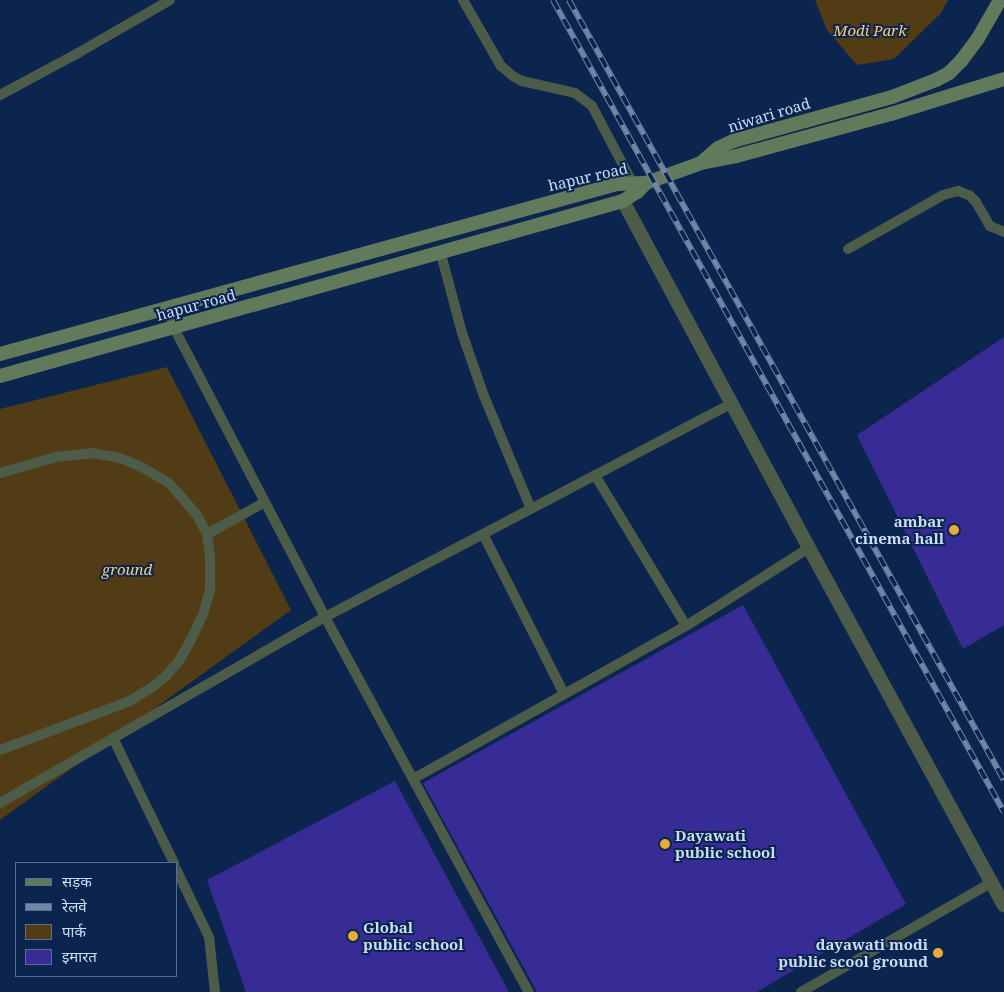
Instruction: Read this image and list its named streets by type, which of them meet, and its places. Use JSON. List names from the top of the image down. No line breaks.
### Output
{"streets":{"main road":["niwari road","hapur road"]},"parks":["Modi Park","ground"],"places":["ambar cinema hall","Dayawati public school","Global public school","dayawati modi public scool ground"],"legend":["सड़क","रेलवे","पार्क","इमारत"]}
